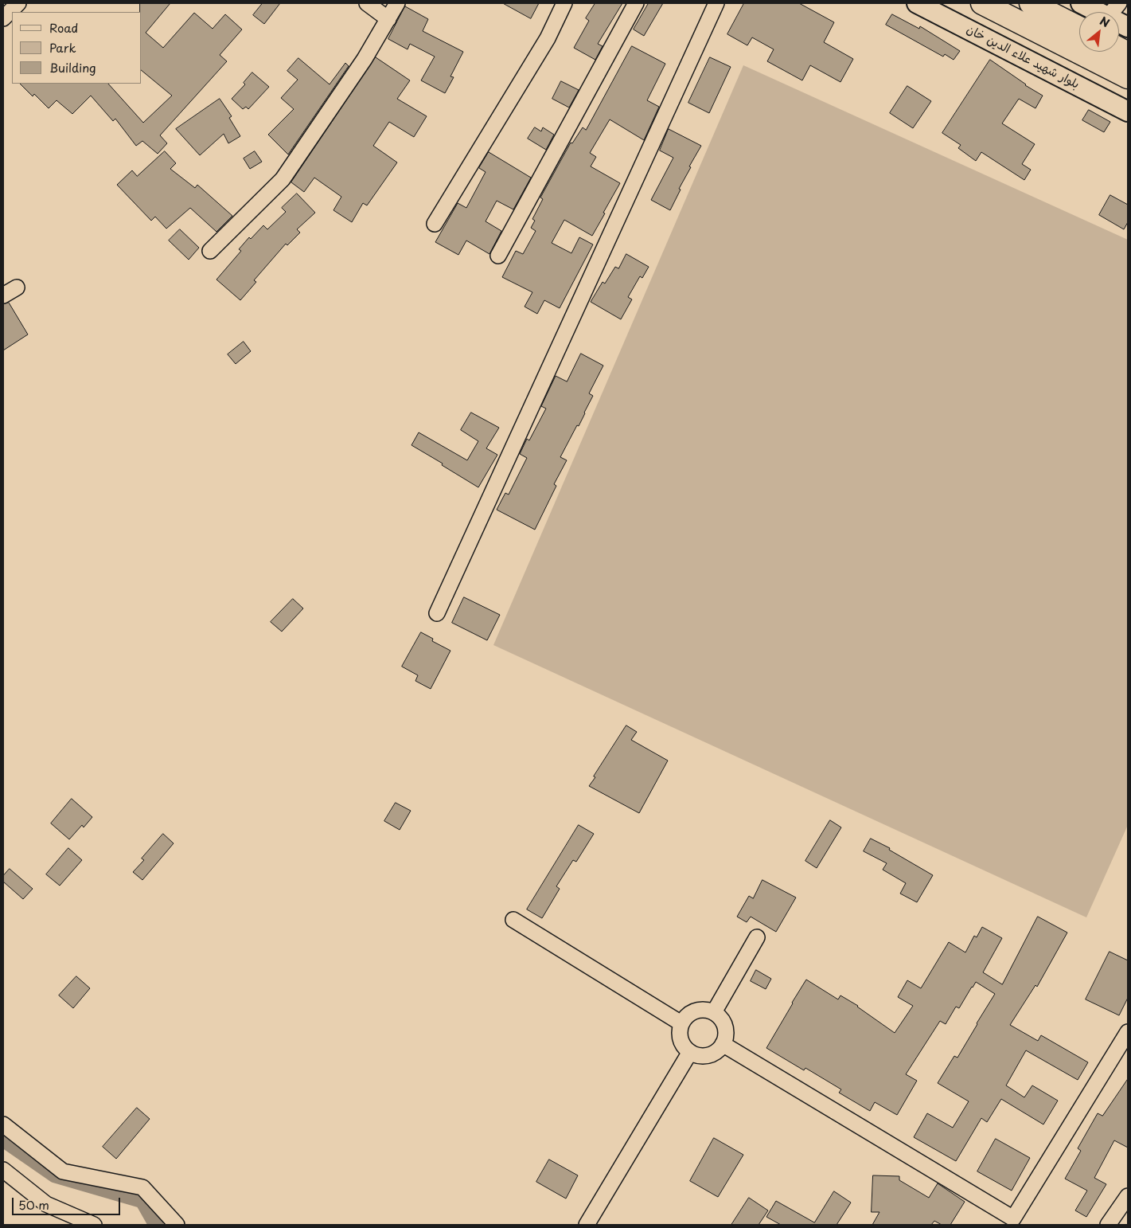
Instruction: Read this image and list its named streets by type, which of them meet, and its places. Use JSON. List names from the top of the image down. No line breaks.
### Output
{"streets":{"street":["بلوار شهید علاء الدین خان"]},"legend":["Road","Park","Building"],"scale_bar":"50 m","north":"top right"}
